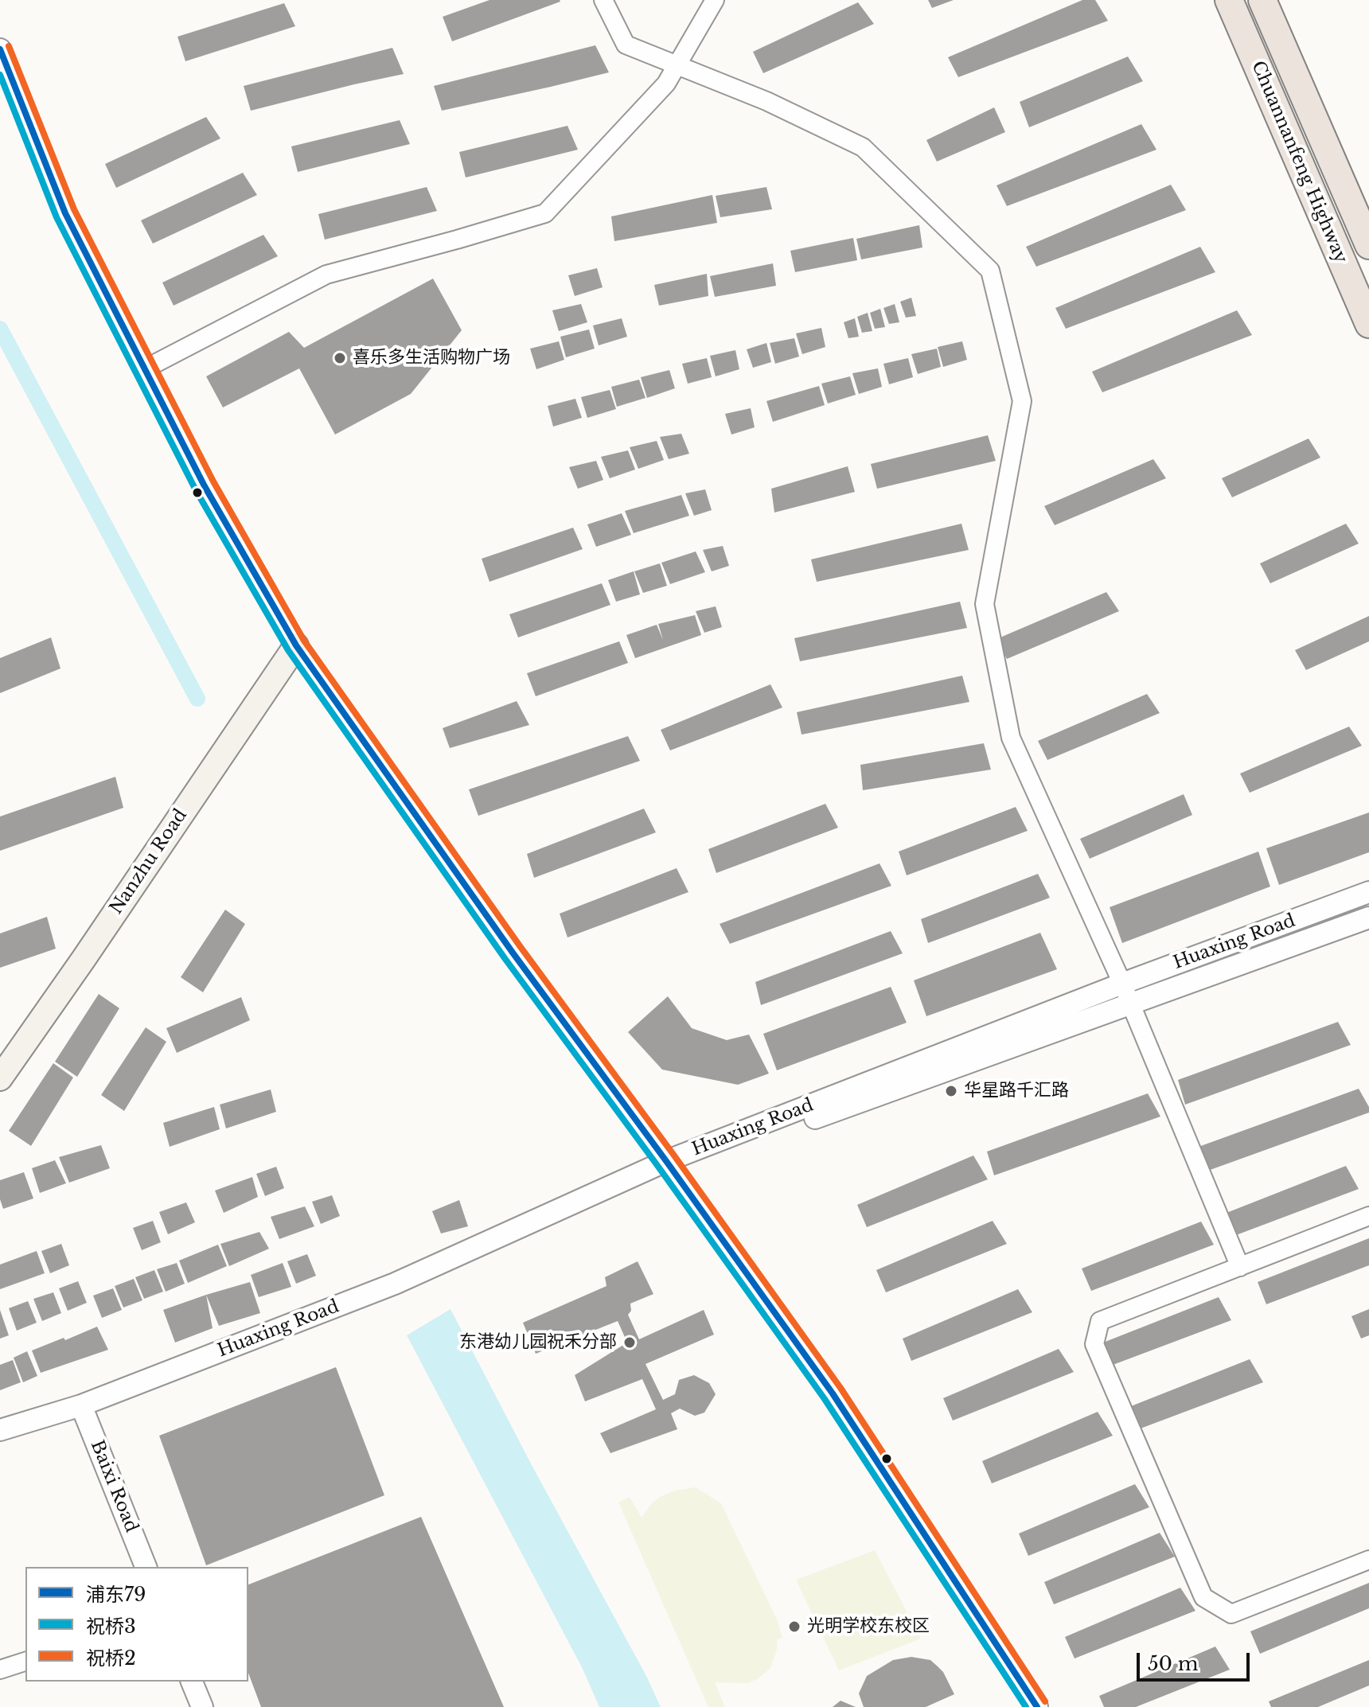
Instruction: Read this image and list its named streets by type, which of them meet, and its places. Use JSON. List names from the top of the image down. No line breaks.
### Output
{"streets":{"main road":["Chuannanfeng Highway","Nanzhu Road"],"street":["Huaxing Road","Baixi Road"]},"crossings":[["Huaxing Road","Baixi Road"]],"places":["喜乐多生活购物广场","华星路千汇路","东港幼儿园祝禾分部","光明学校东校区"],"lines":["transit line 祝桥2","transit line 浦东79","transit line 祝桥3"],"legend":["浦东79","祝桥3","祝桥2"],"scale_bar":"50 m"}
